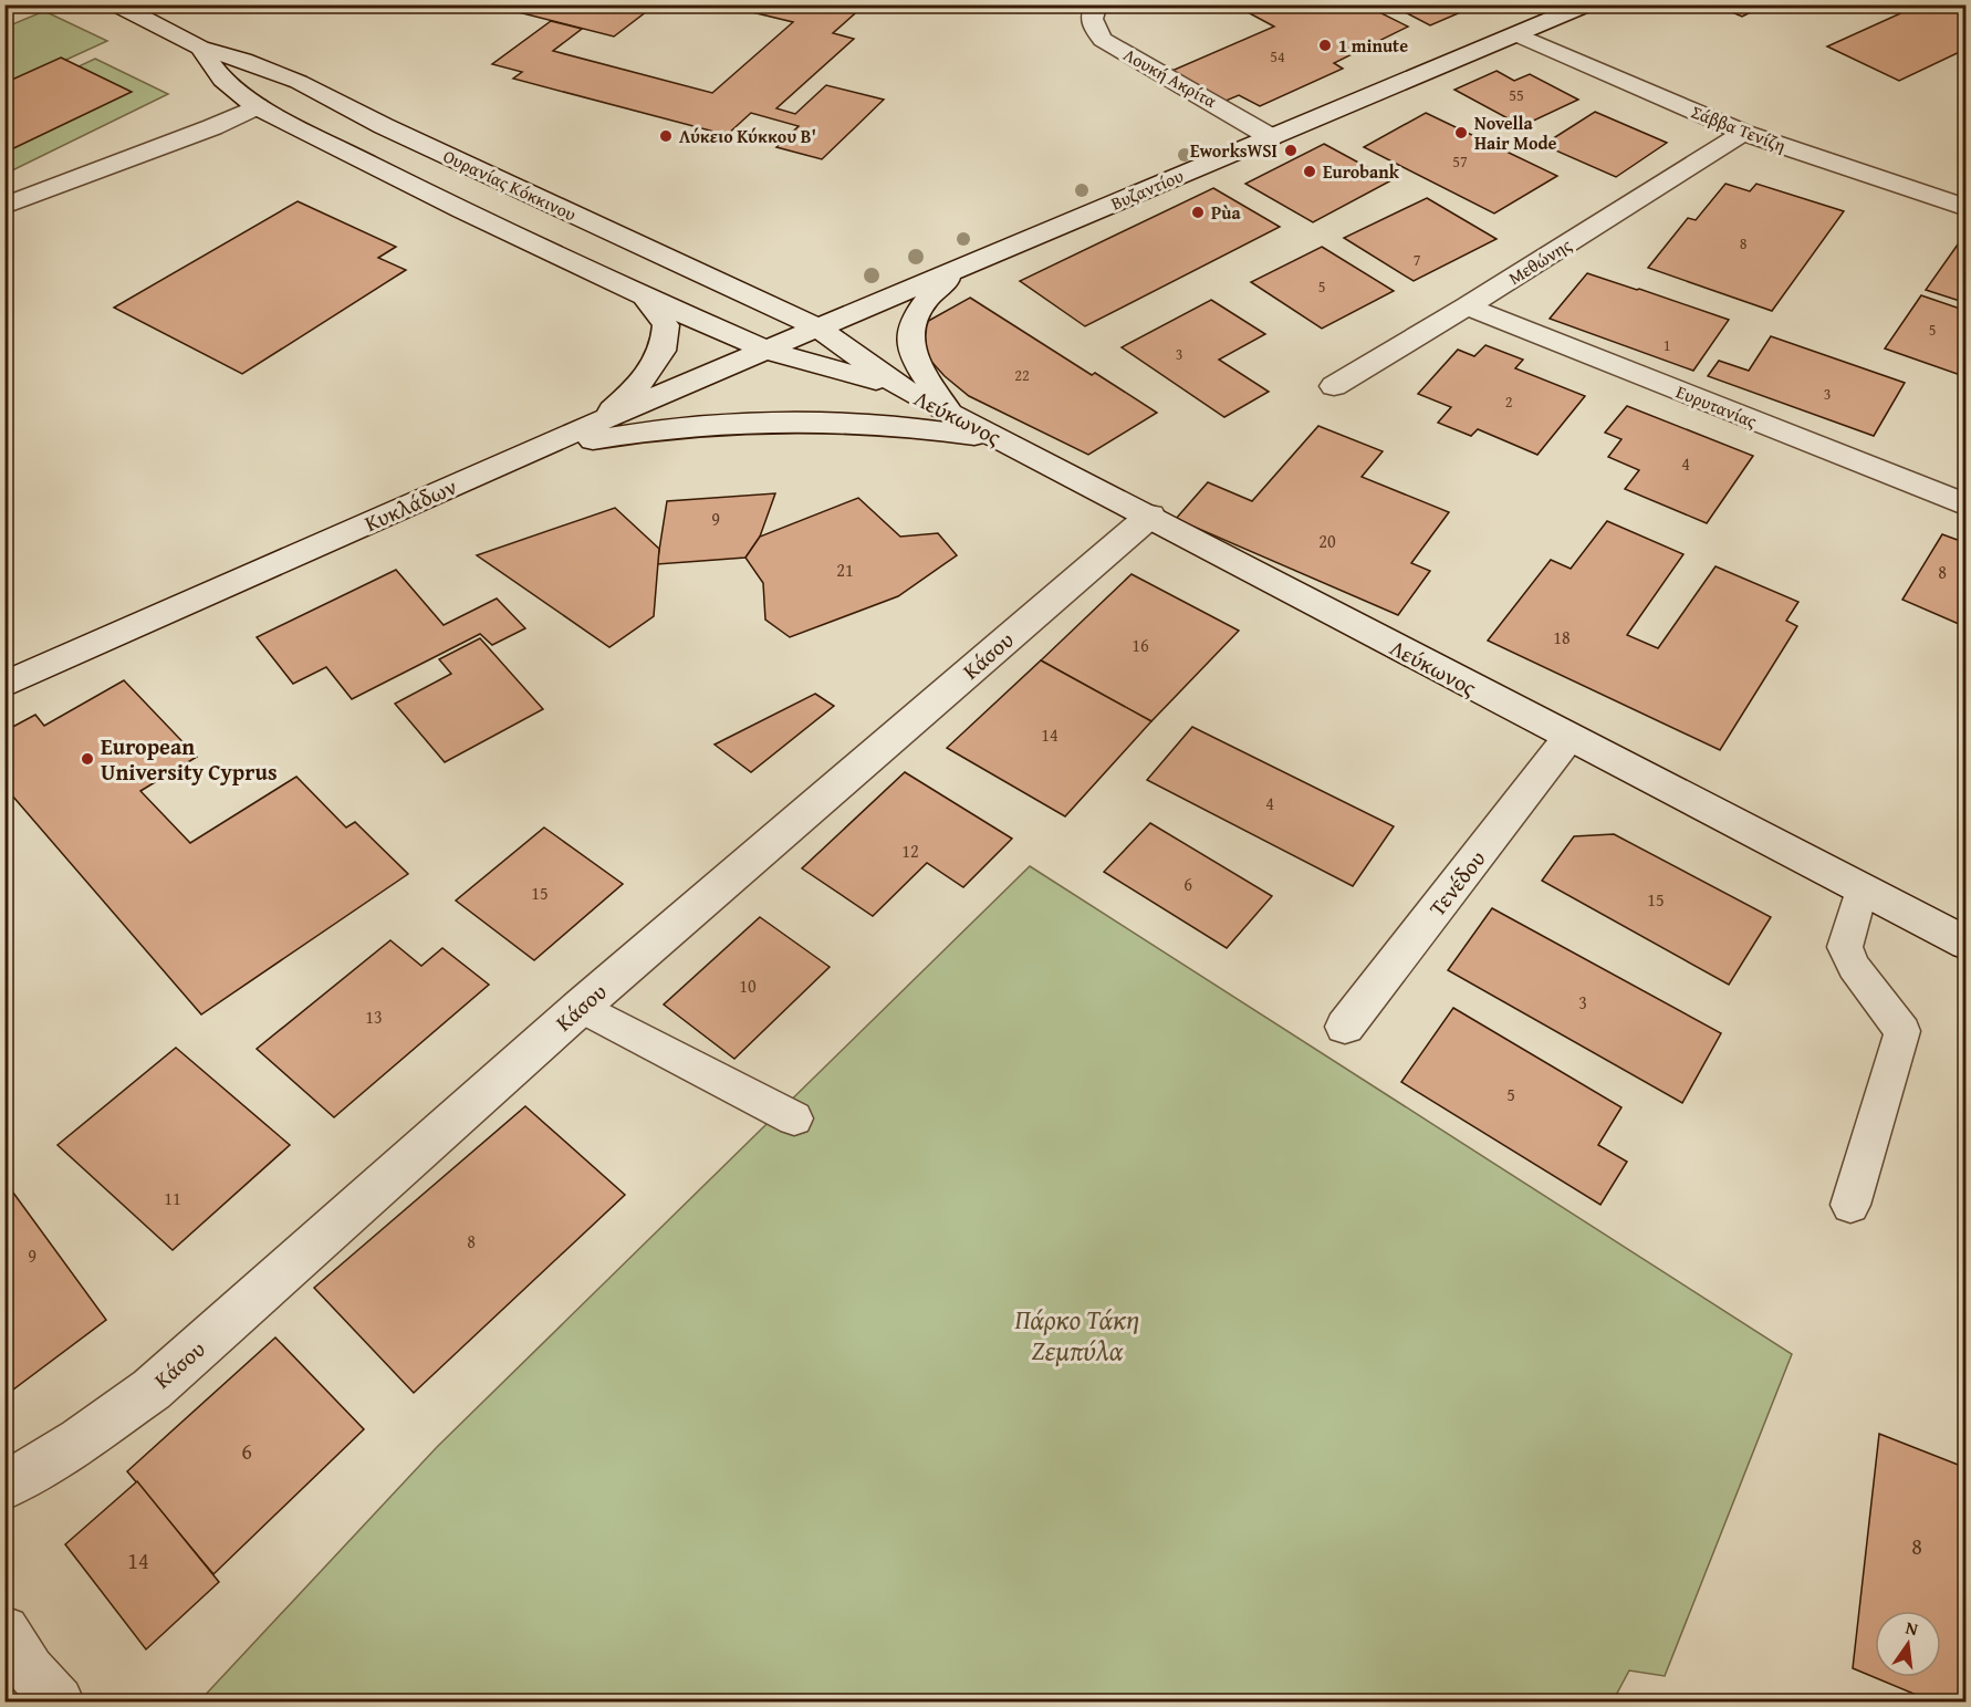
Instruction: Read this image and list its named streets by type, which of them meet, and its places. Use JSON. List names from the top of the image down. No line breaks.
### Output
{"streets":{"main road":["Λουκή Ακρίτα","Σάββα Τενίζη","Ουρανίας Κόκκινου","Βυζαντίου","Μεθώνης","Ευρυτανίας","Λεύκωνος","Κυκλάδων","Κάσου","Τενέδου"]},"crossings":[["Λουκή Ακρίτα","Βυζαντίου"],["Σάββα Τενίζη","Βυζαντίου"],["Σάββα Τενίζη","Μεθώνης"],["Ουρανίας Κόκκινου","Βυζαντίου"],["Ουρανίας Κόκκινου","Λεύκωνος"],["Ουρανίας Κόκκινου","Κυκλάδων"],["Βυζαντίου","Λεύκωνος"],["Βυζαντίου","Κυκλάδων"],["Μεθώνης","Ευρυτανίας"],["Λεύκωνος","Κυκλάδων"],["Λεύκωνος","Κάσου"],["Λεύκωνος","Τενέδου"]],"parks":["Πάρκο Τάκη Ζεμπύλα"],"places":["1 minute","Novella Hair Mode","Λύκειο Κύκκου Β'","EworksWSI","Eurobank","Pùa","European University Cyprus"],"house_numbers":["54","55","57","8","7","5","5","1","3","22","3","2","4","9","20","21","8","18","16","14","4","12","6","15","15","10","3","13","5","11","8","9","6","8","14"],"north":"top"}
